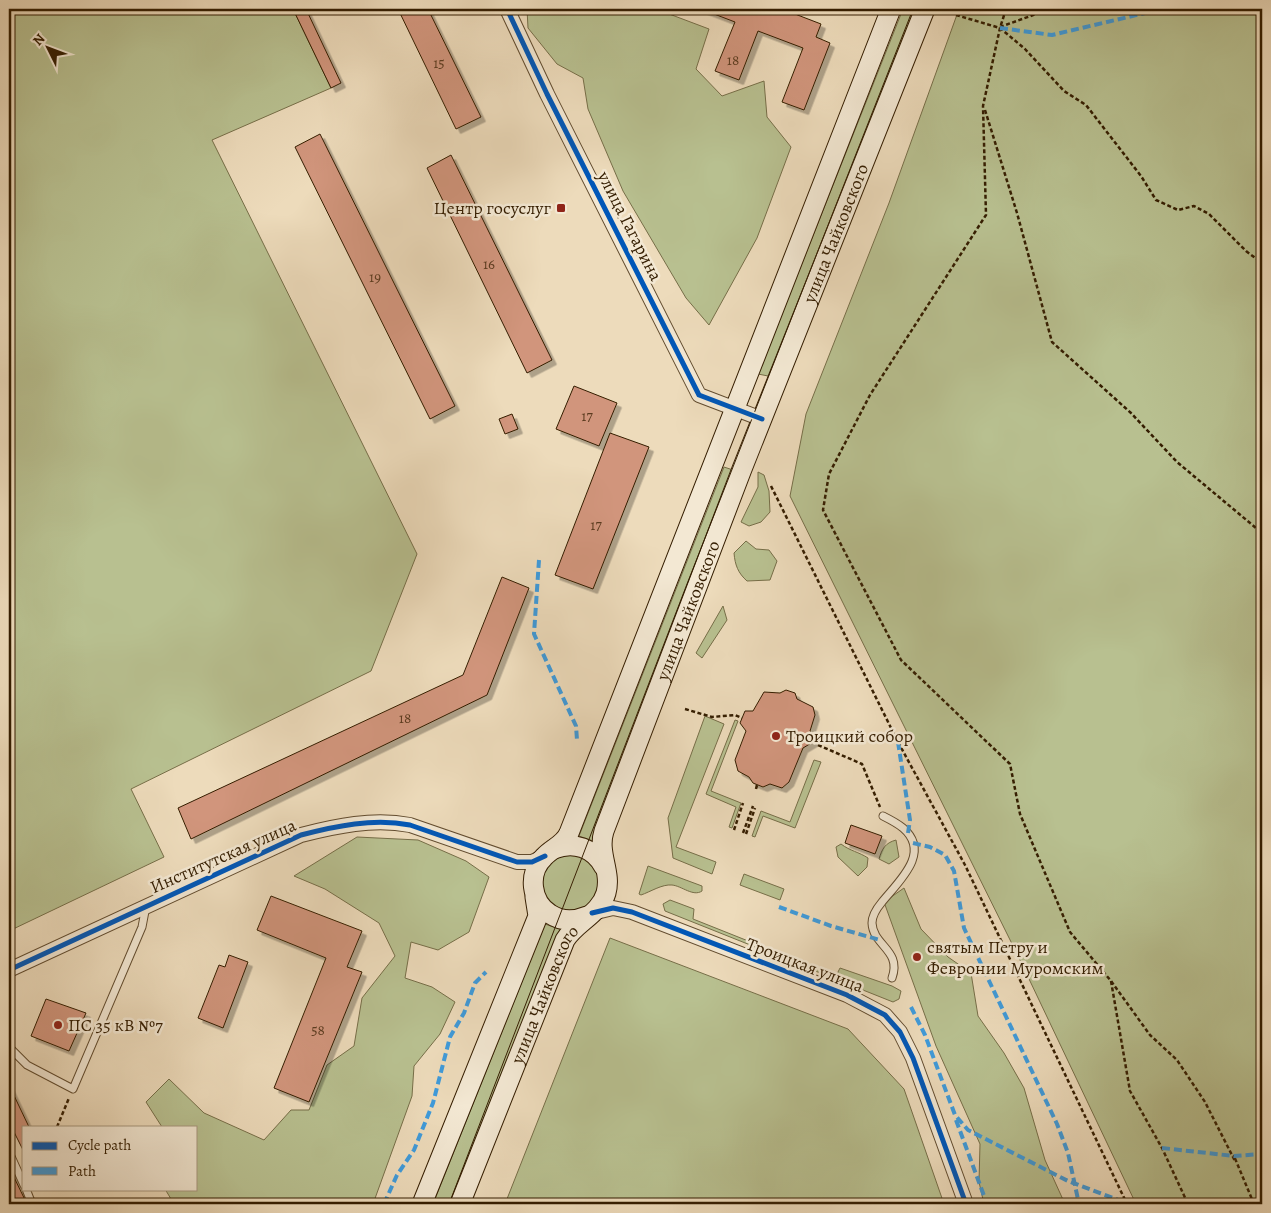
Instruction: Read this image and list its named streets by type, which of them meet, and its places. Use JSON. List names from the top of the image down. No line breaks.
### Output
{"streets":{"main road":["улица Чайковского"],"street":["улица Гагарина","Институтская улица","Троицкая улица"]},"crossings":[["улица Гагарина","улица Чайковского"],["улица Чайковского","Институтская улица"]],"places":{"transit":["Центр госуслуг"],"other":["Троицкий собор","святым Петру и Февронии Муромским","ПС 35 кВ №7"]},"house_numbers":["18","15","16","19","17","17","18","58"],"legend":["Cycle path","Path"],"north":"top left"}
